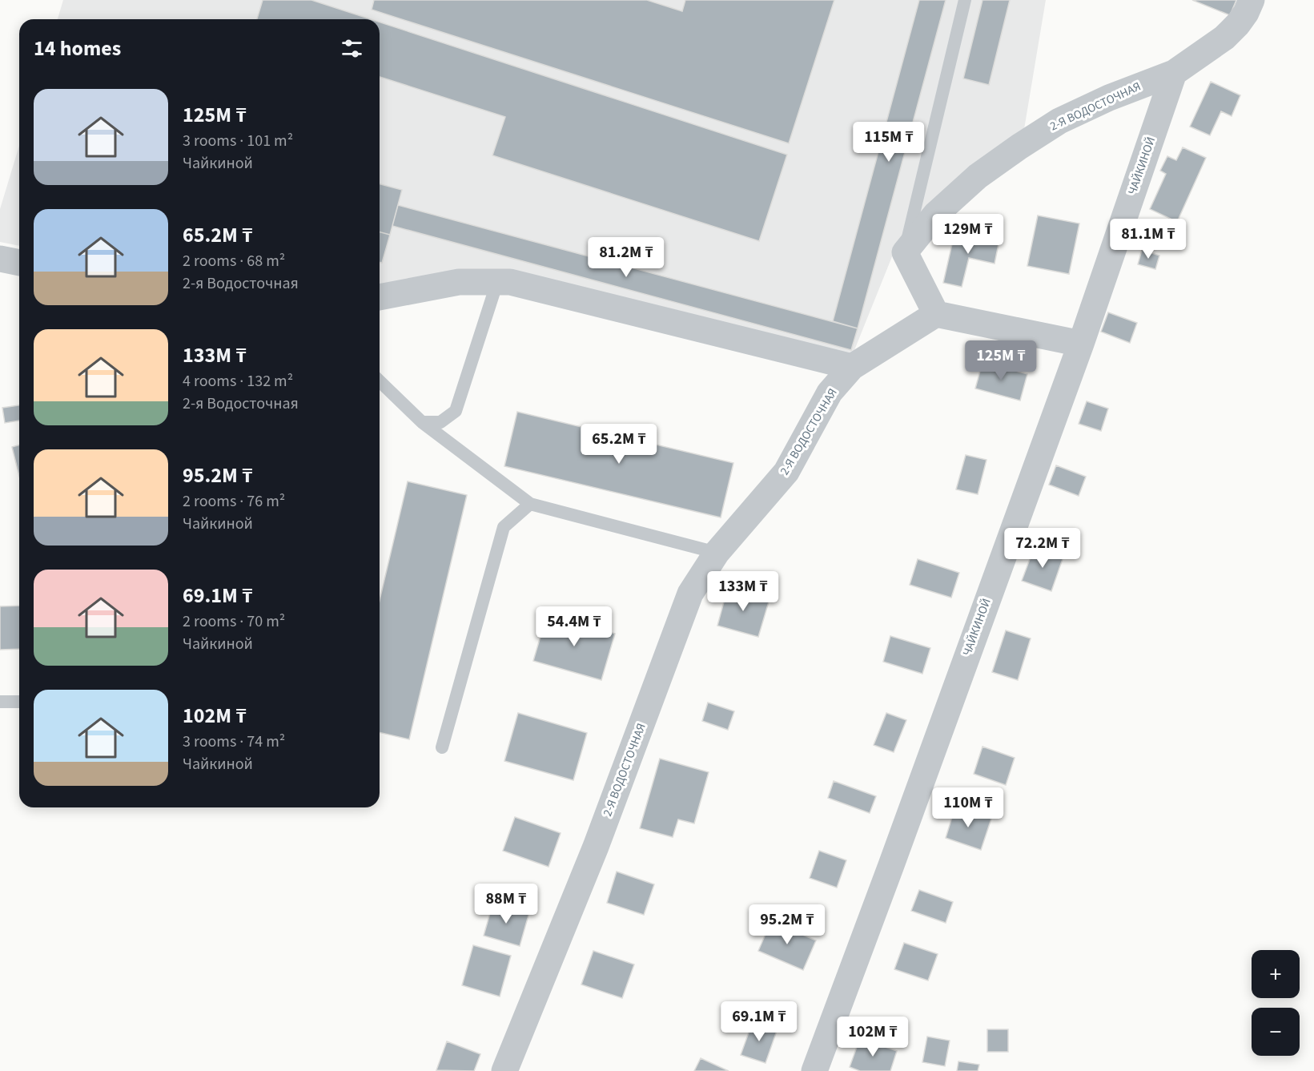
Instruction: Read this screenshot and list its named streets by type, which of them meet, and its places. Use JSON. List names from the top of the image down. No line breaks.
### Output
{"streets":{"street":["2-Я ВОДОСТОЧНАЯ","ЧАЙКИНОЙ"]},"crossings":[["2-Я ВОДОСТОЧНАЯ","ЧАЙКИНОЙ"]],"page":{"heading":"14 homes","list":[{"name":"125M ₸","note":"3 rooms · 101 m² · Чайкиной"},{"name":"65.2M ₸","note":"2 rooms · 68 m² · 2-я Водосточная"},{"name":"133M ₸","note":"4 rooms · 132 m² · 2-я Водосточная"},{"name":"95.2M ₸","note":"2 rooms · 76 m² · Чайкиной"},{"name":"69.1M ₸","note":"2 rooms · 70 m² · Чайкиной"},{"name":"102M ₸","note":"3 rooms · 74 m² · Чайкиной"}],"price":["115M ₸","129M ₸","81.1M ₸","81.2M ₸","125M ₸","65.2M ₸","72.2M ₸","133M ₸","54.4M ₸","110M ₸","88M ₸","95.2M ₸","69.1M ₸","102M ₸"],"map_buttons":["+","−"]}}
